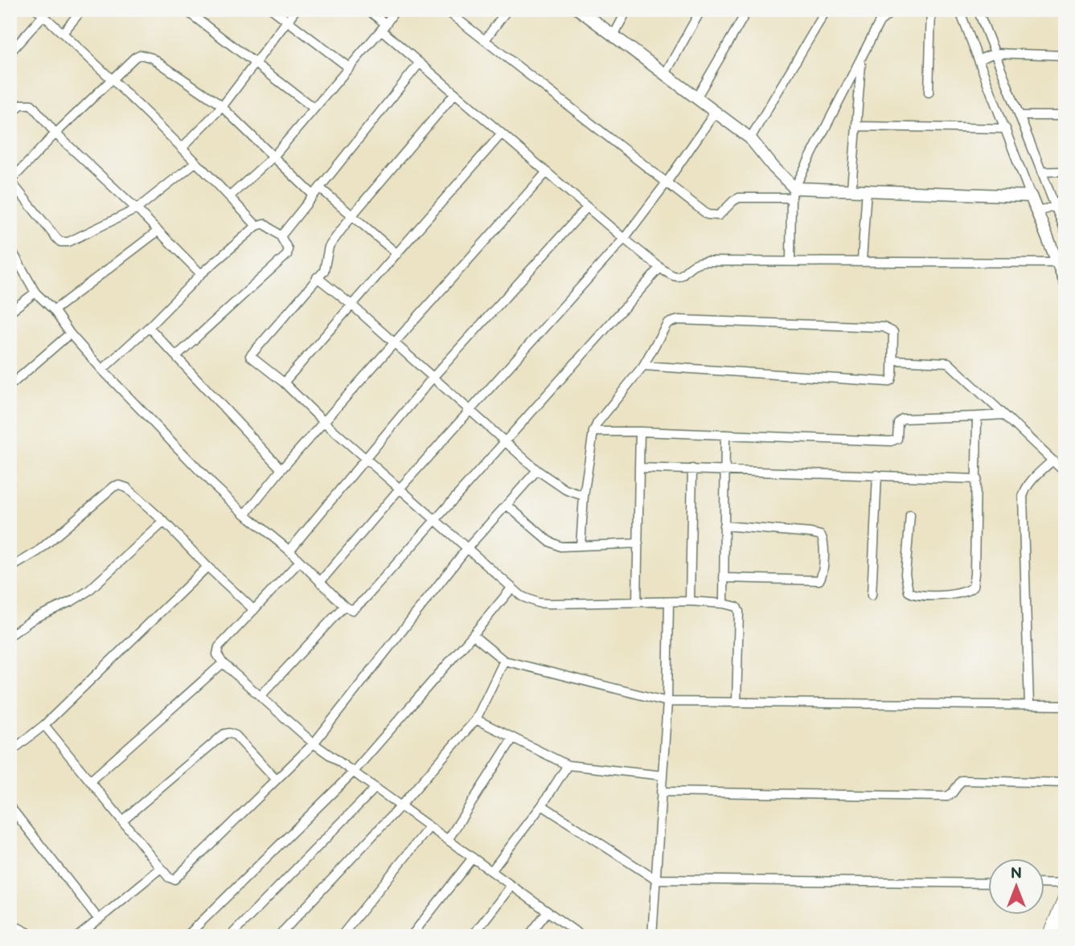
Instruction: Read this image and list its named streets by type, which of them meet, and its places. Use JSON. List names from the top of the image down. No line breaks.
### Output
{"north":"top"}
